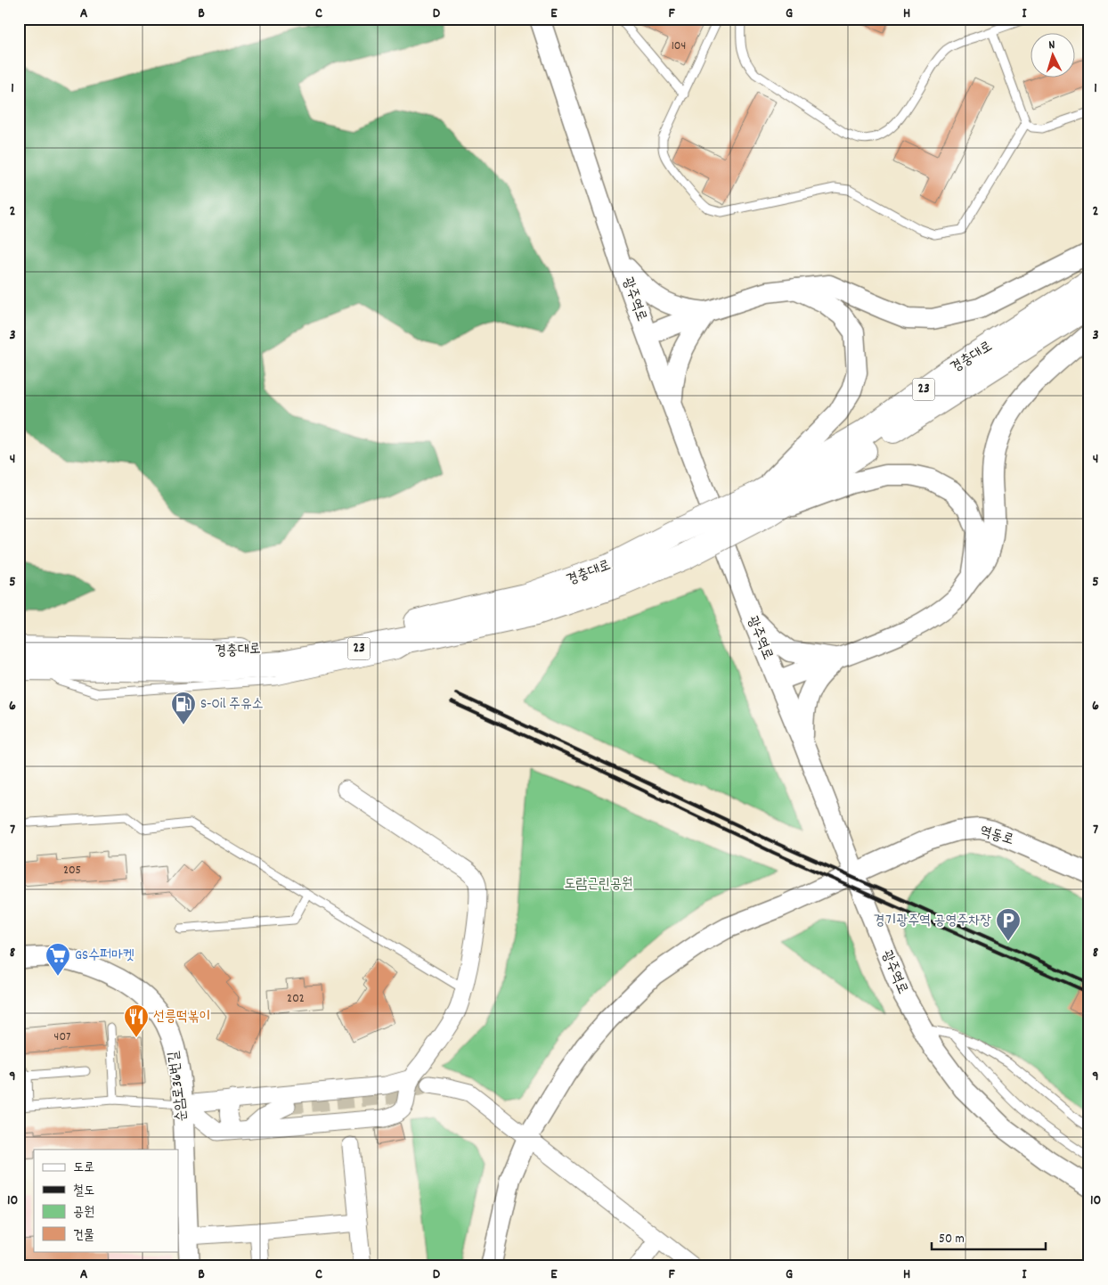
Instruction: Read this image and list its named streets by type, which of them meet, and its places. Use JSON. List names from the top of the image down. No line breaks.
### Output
{"streets":{"main road":["경충대로","23"],"street":["광주역로","역동로","순암로36번길"]},"crossings":[["광주역로","역동로"]],"parks":["도람근린공원"],"places":{"fuel station":["S-Oil 주유소"],"parking":["경기광주역 공영주차장"],"supermarket":["GS수퍼마켓"],"restaurant":["선릉떡볶이"]},"house_numbers":["104","205","202","407"],"legend":["도로","철도","공원","건물"],"scale_bar":"50 m","north":"top","grid":{"columns":["A","B","C","D","E","F","G","H","I"],"rows":["1","2","3","4","5","6","7","8","9","10"]}}
